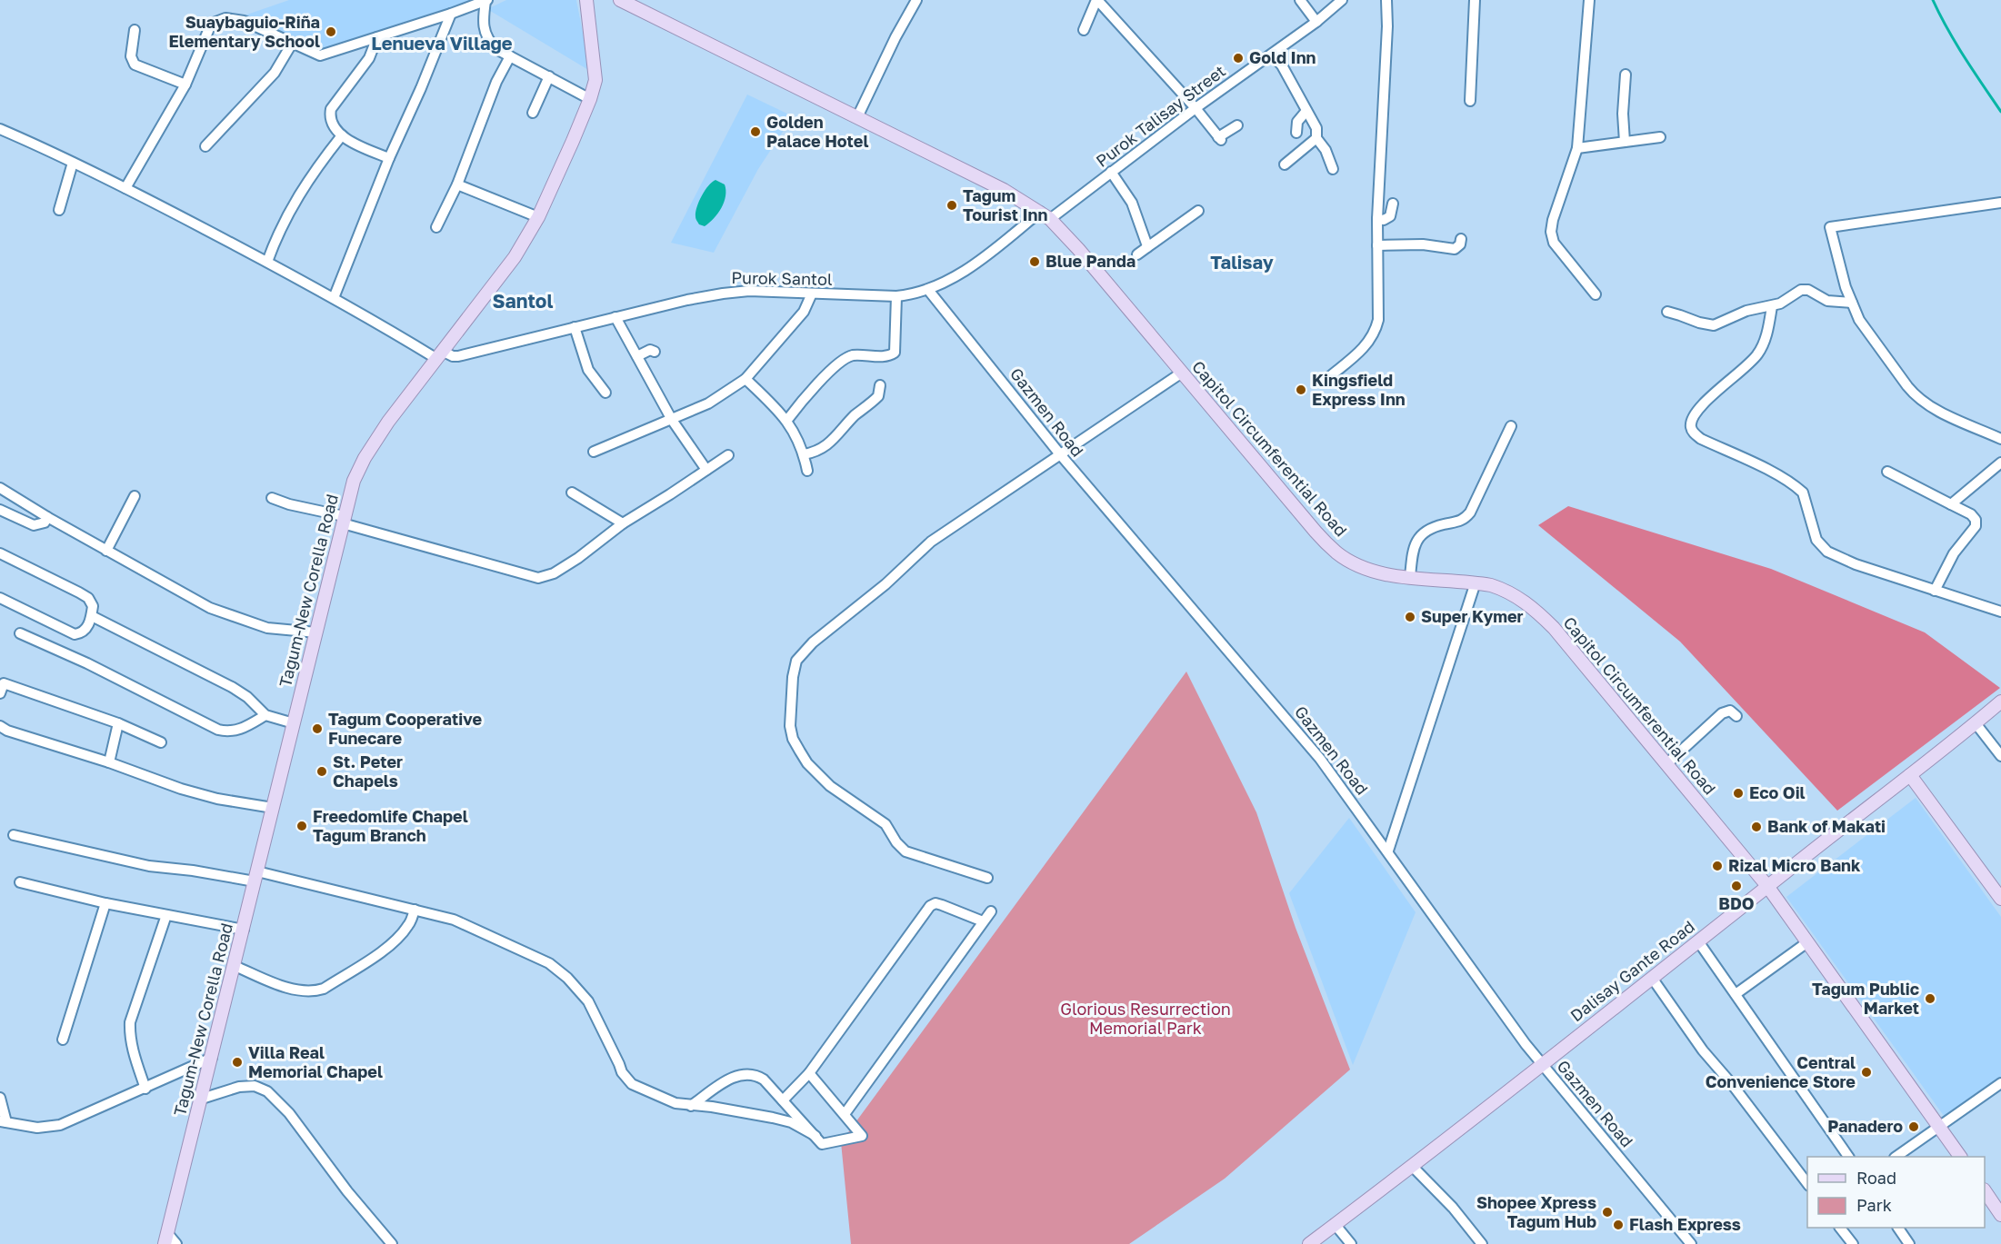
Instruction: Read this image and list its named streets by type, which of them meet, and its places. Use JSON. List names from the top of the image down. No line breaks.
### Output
{"streets":{"main road":["Capitol Circumferential Road","Tagum-New Corella Road","Dalisay Gante Road"],"street":["Purok Talisay Street","Purok Santol","Gazmen Road"]},"crossings":[["Purok Talisay Street","Capitol Circumferential Road"],["Purok Santol","Gazmen Road"],["Purok Santol","Capitol Circumferential Road"],["Purok Santol","Tagum-New Corella Road"],["Gazmen Road","Dalisay Gante Road"],["Capitol Circumferential Road","Dalisay Gante Road"]],"districts":["Lenueva Village","Talisay","Santol"],"parks":["Glorious Resurrection Memorial Park"],"places":["Suaybaguio-Riña Elementary School","Gold Inn","Golden Palace Hotel","Tagum Tourist Inn","Blue Panda","Kingsfield Express Inn","Super Kymer","Tagum Cooperative Funecare","St. Peter Chapels","Eco Oil","Freedomlife Chapel Tagum Branch","Bank of Makati","Rizal Micro Bank","BDO","Tagum Public Market","Villa Real Memorial Chapel","Central Convenience Store","Panadero","Shopee Xpress Tagum Hub","Flash Express"],"legend":["Road","Park"]}
